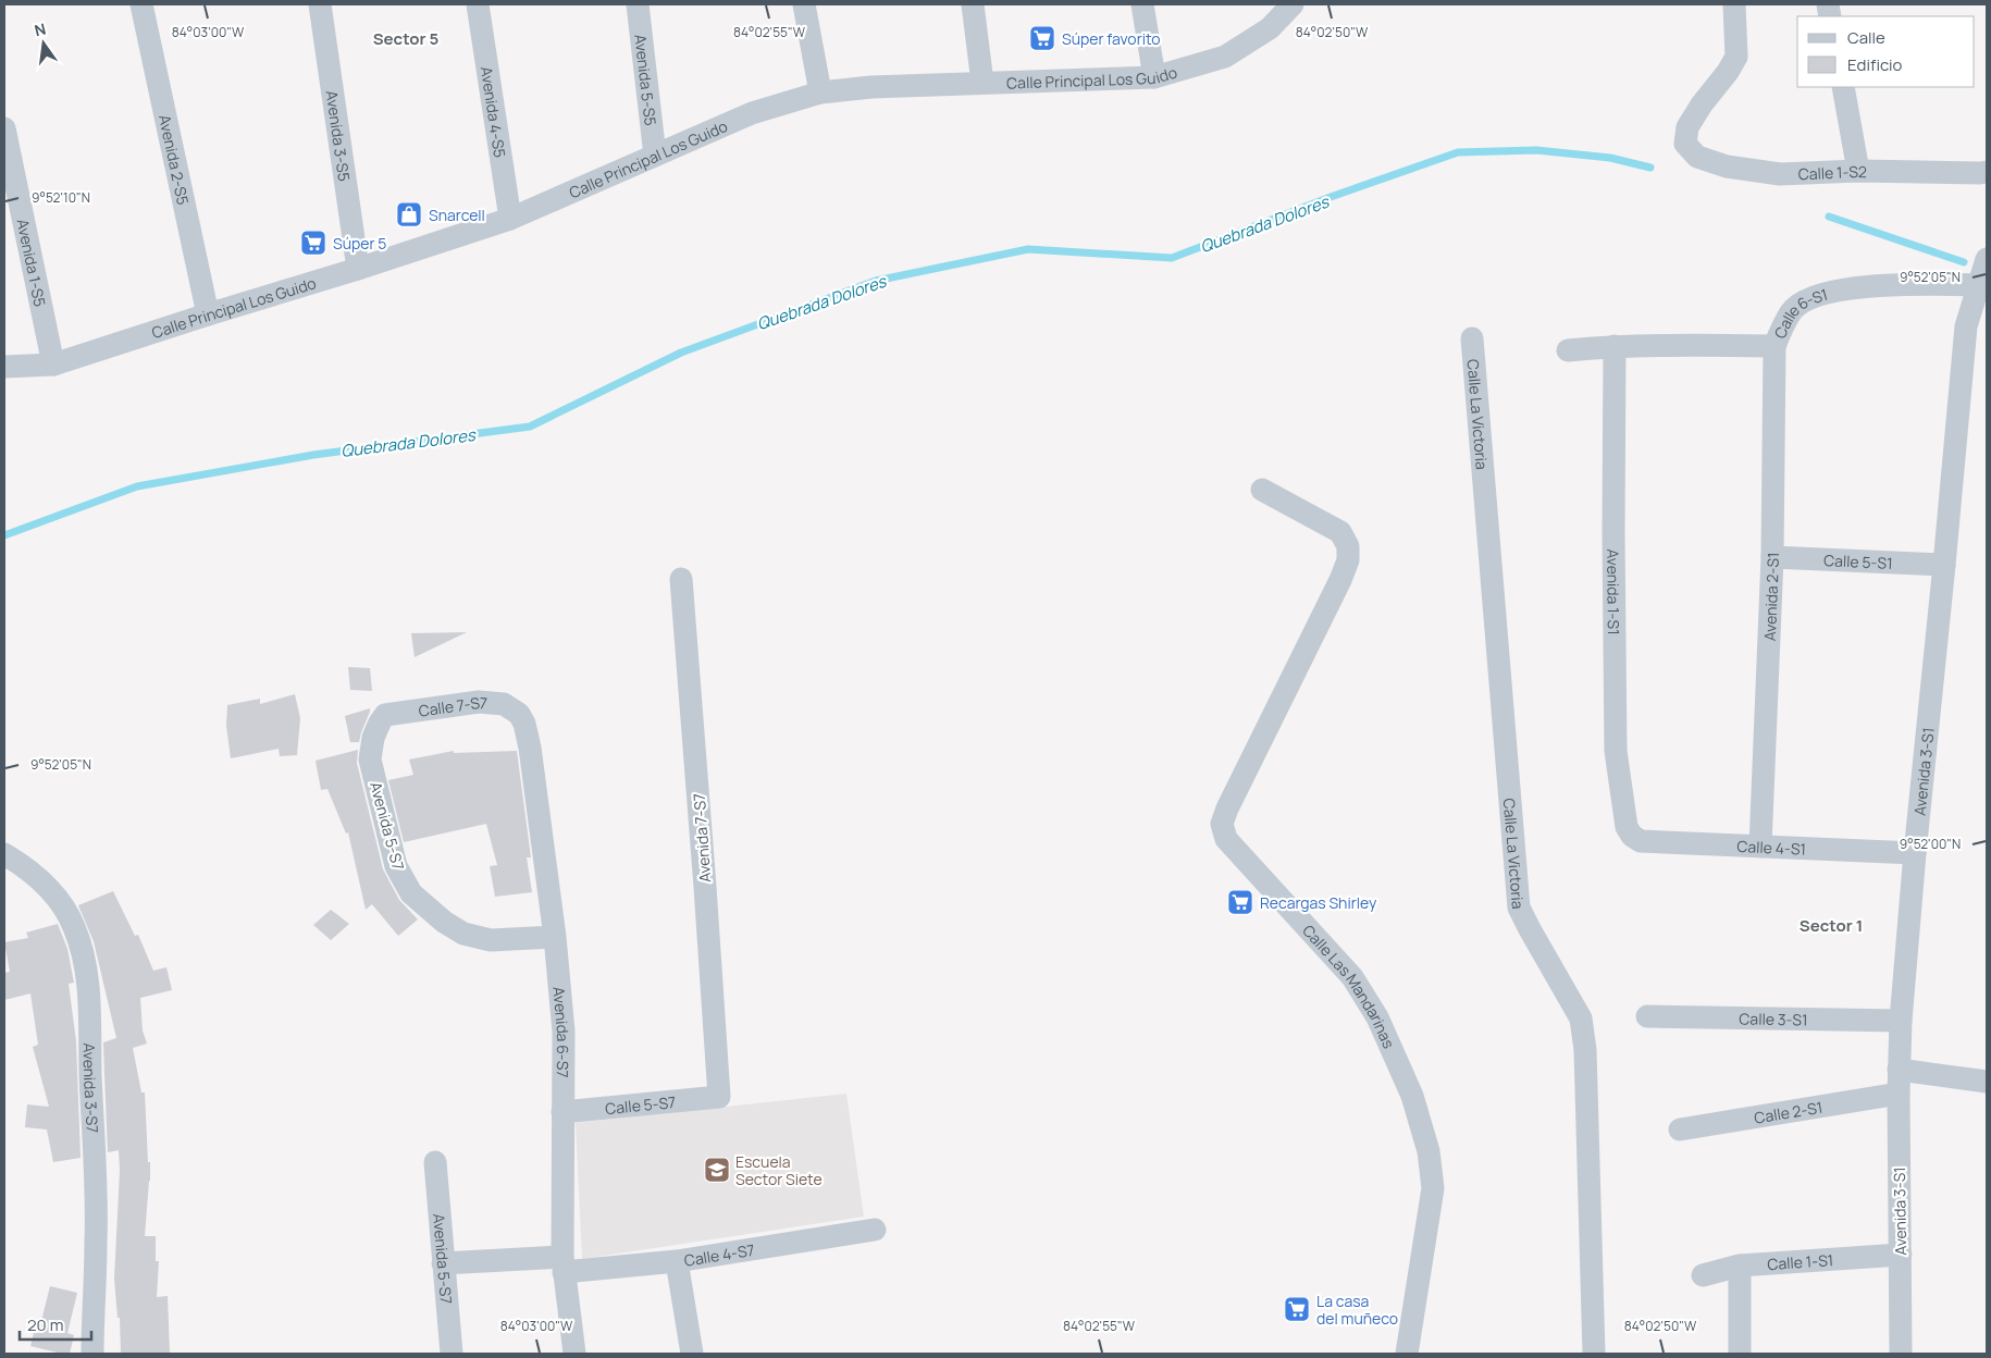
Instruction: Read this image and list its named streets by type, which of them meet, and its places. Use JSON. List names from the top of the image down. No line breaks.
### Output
{"streets":{"street":["Calle Principal Los Guido","Avenida 5-S5","Avenida 4-S5","Avenida 3-S5","Avenida 2-S5","Calle 1-S2","Avenida 1-S5","Calle 6-S1","Calle La Victoria","Calle 5-S1","Avenida 1-S1","Avenida 2-S1","Calle 7-S7","Avenida 3-S1","Avenida 5-S7","Avenida 7-S7","Calle 4-S1","Calle Las Mandarinas","Calle 3-S1","Avenida 6-S7","Avenida 3-S7","Calle 5-S7","Calle 2-S1","Calle 4-S7","Calle 1-S1"]},"crossings":[["Calle Principal Los Guido","Avenida 5-S5"],["Calle Principal Los Guido","Avenida 4-S5"],["Calle Principal Los Guido","Avenida 3-S5"],["Calle Principal Los Guido","Avenida 2-S5"],["Calle Principal Los Guido","Avenida 1-S5"],["Calle 6-S1","Avenida 1-S1"],["Calle 6-S1","Avenida 2-S1"],["Calle 6-S1","Avenida 3-S1"],["Calle 5-S1","Avenida 2-S1"],["Calle 5-S1","Avenida 3-S1"],["Avenida 1-S1","Calle 4-S1"],["Avenida 2-S1","Calle 4-S1"],["Calle 7-S7","Avenida 5-S7"],["Calle 7-S7","Avenida 6-S7"],["Avenida 3-S1","Calle 4-S1"],["Avenida 3-S1","Calle 3-S1"],["Avenida 3-S1","Calle 2-S1"],["Avenida 3-S1","Calle 1-S1"],["Avenida 5-S7","Avenida 6-S7"],["Avenida 5-S7","Calle 4-S7"],["Avenida 7-S7","Calle 5-S7"],["Avenida 6-S7","Calle 5-S7"],["Avenida 6-S7","Calle 4-S7"]],"districts":["Sector 5","Sector 1"],"water":["Quebrada Dolores"],"places":{"supermarket":["Súper favorito","Súper 5","Recargas Shirley","La casa del muñeco"],"shop":["Snarcell"],"school or university":["Escuela Sector Siete"]},"legend":["Calle","Edificio"],"scale_bar":"20 m","north":"top","coordinates":["84°03'00\"W","84°02'55\"W","84°02'50\"W","9°52'10\"N","9°52'05\"N","9°52'00\"N"]}
